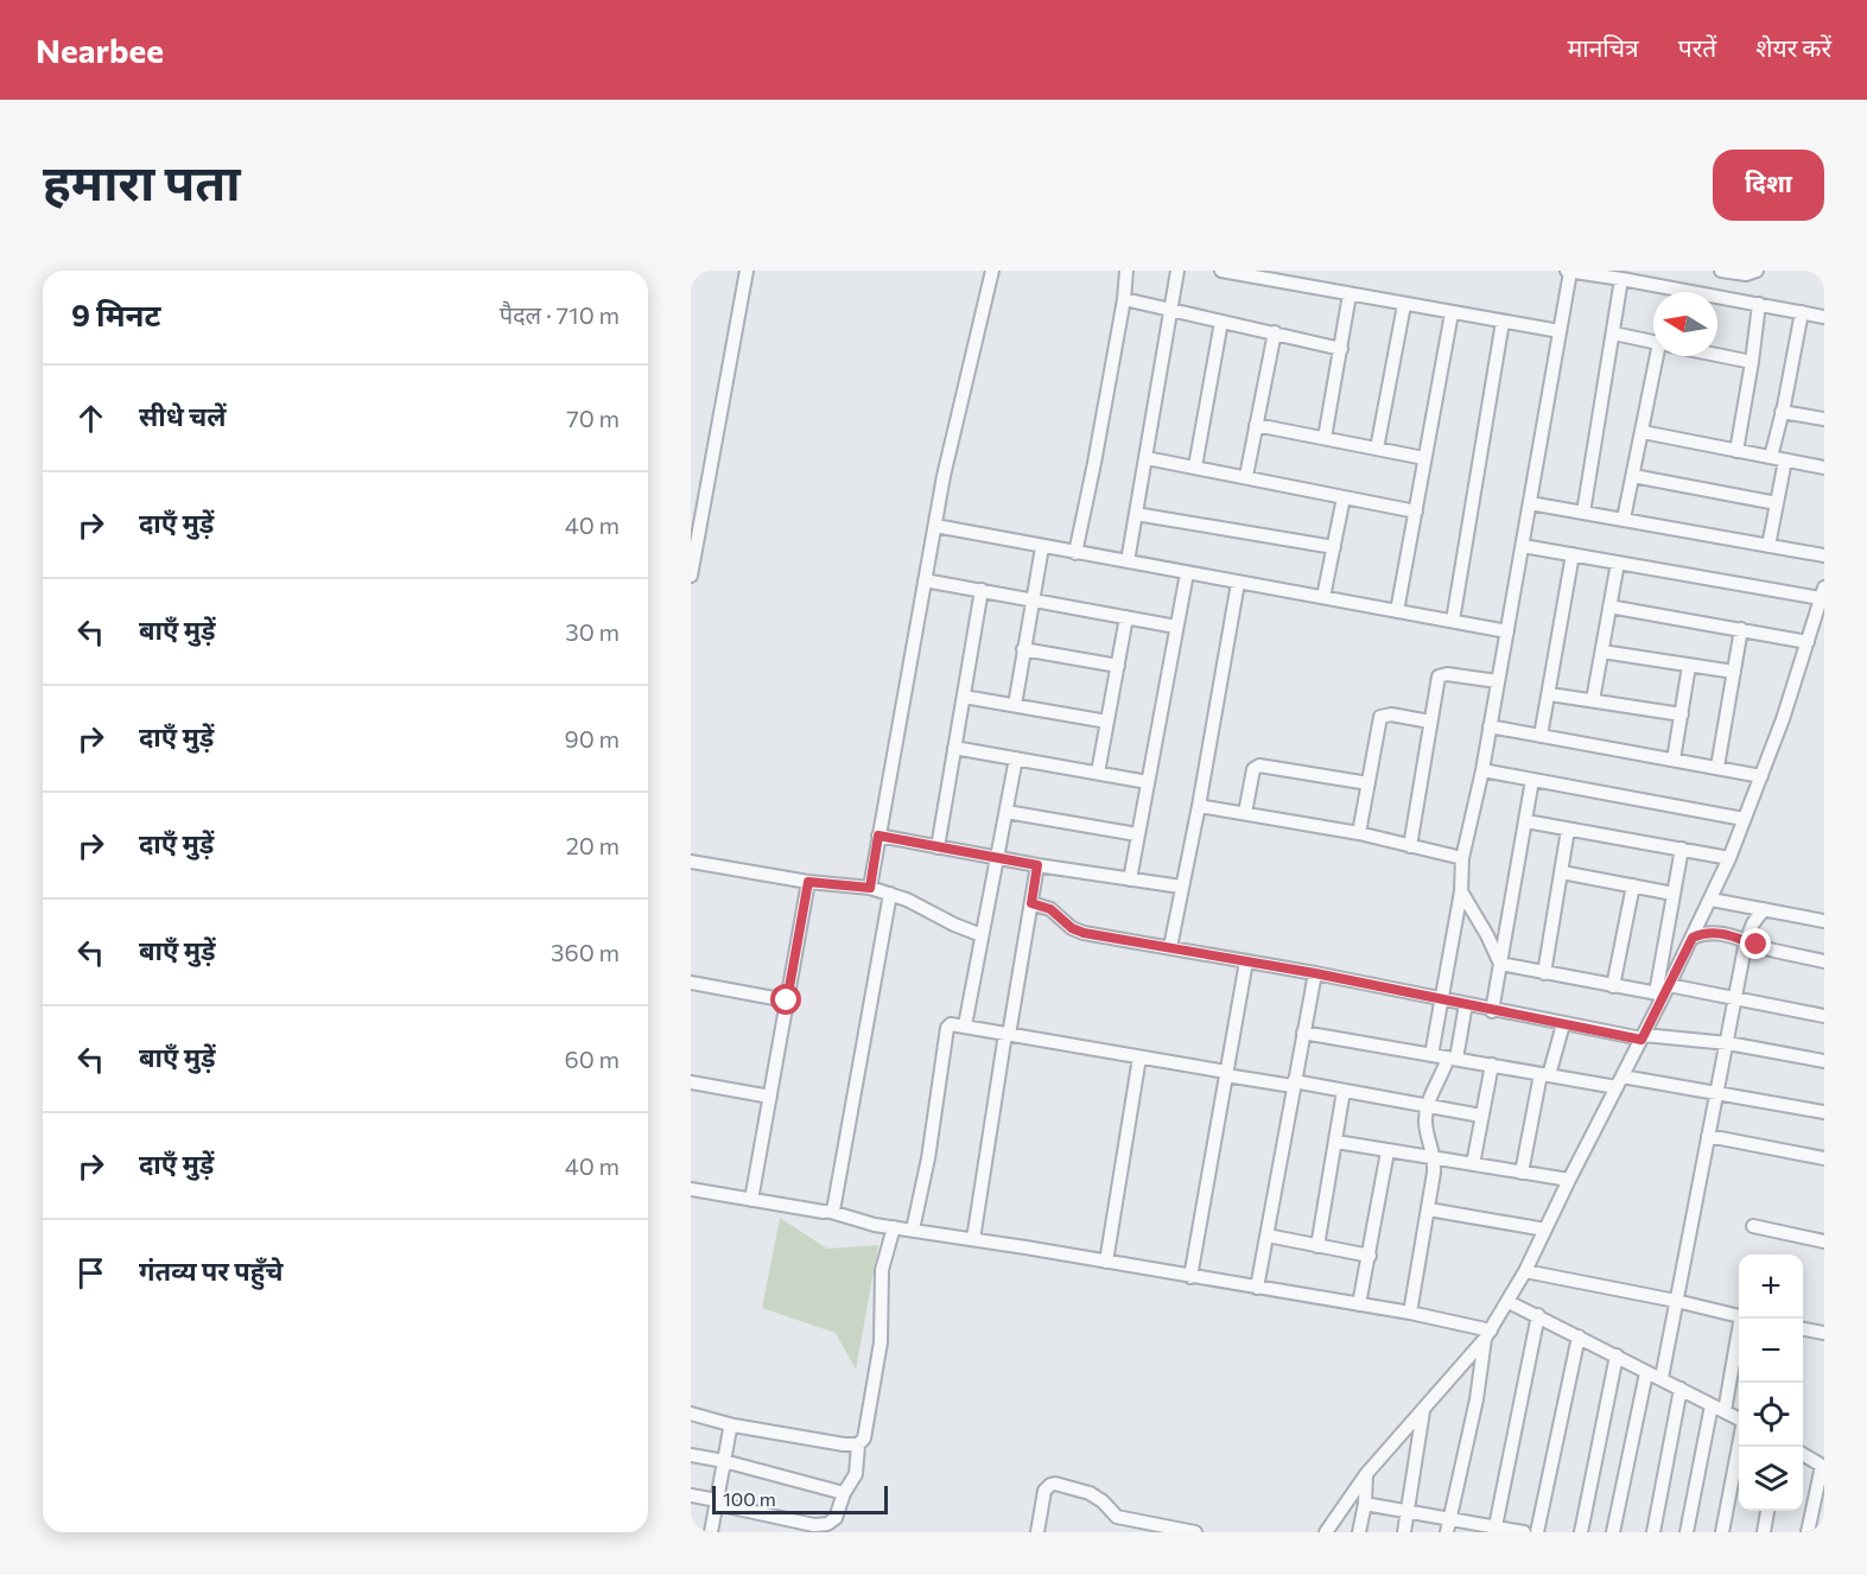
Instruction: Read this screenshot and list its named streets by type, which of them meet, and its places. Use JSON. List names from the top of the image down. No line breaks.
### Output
{"scale_bar":"100 m","north":"left","page":{"header":"Nearbee","nav":["मानचित्र","परतें","शेयर करें"],"title":"हमारा पता","buttons":"दिशा","heading":["9 मिनट","पैदल · 710 m"],"list":[["सीधे चलें","70 m"],["दाएँ मुड़ें","40 m"],["बाएँ मुड़ें","30 m"],["दाएँ मुड़ें","90 m"],["दाएँ मुड़ें","20 m"],["बाएँ मुड़ें","360 m"],["बाएँ मुड़ें","60 m"],["दाएँ मुड़ें","40 m"],"गंतव्य पर पहुँचे"],"map_buttons":["+","−"],"scale":"100 m"}}
